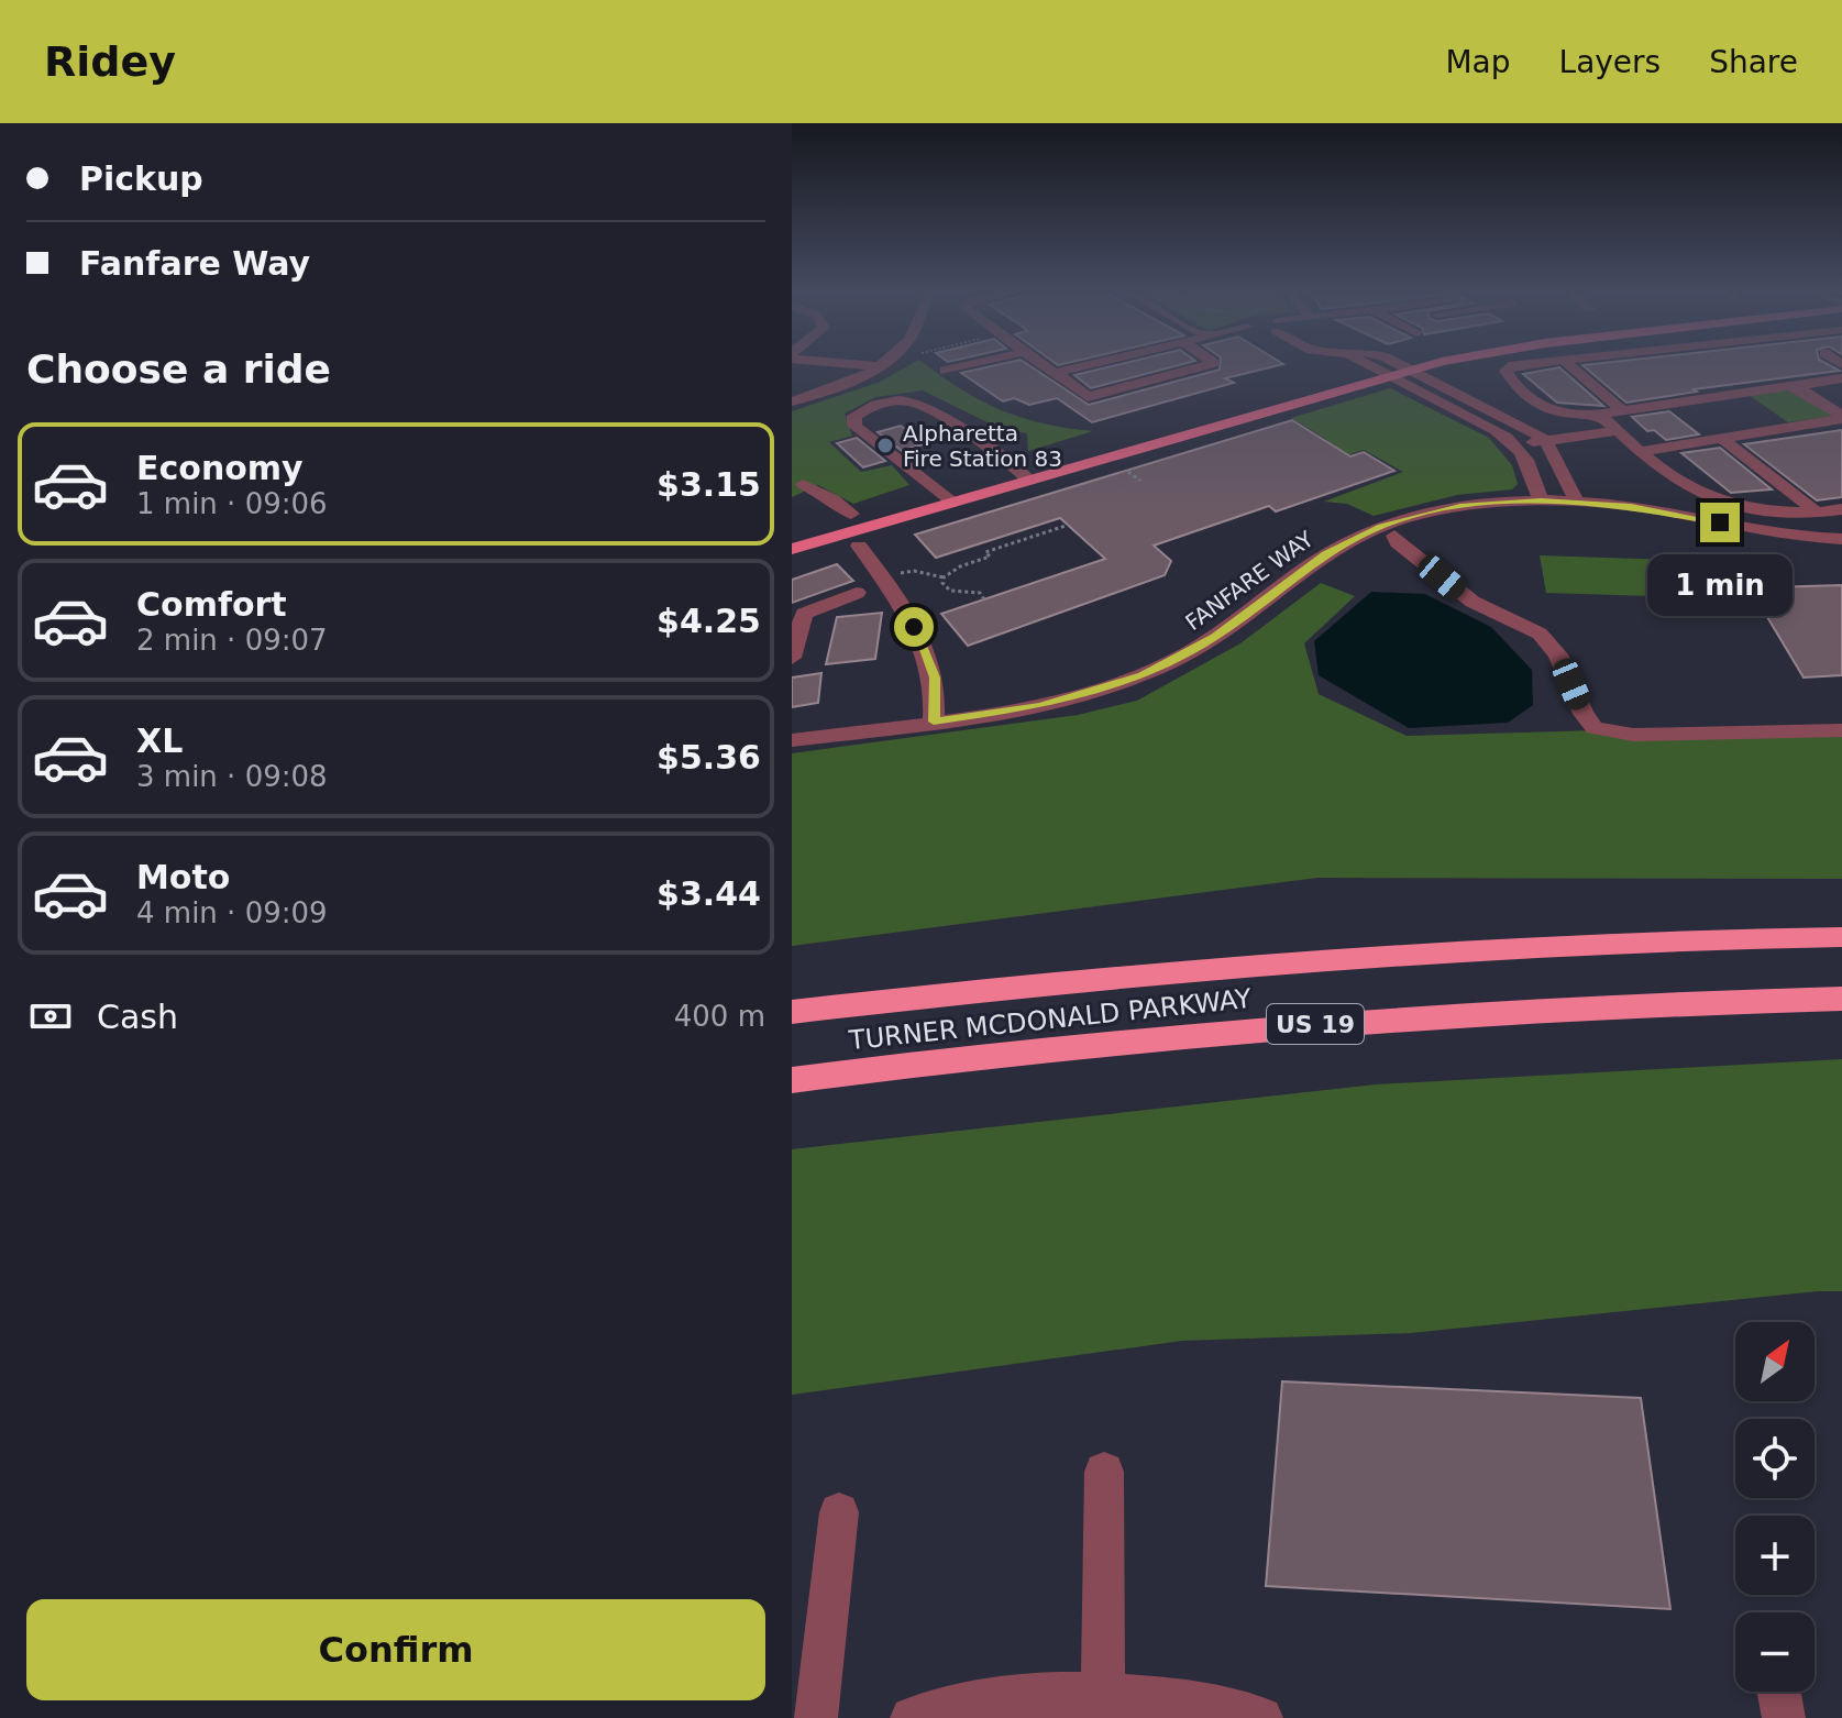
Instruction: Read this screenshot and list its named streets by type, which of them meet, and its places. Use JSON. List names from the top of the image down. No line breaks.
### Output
{"streets":{"highway":["TURNER MCDONALD PARKWAY","US 19"],"street":["FANFARE WAY"]},"places":["Alpharetta Fire Station 83"],"north":"top right","page":{"header":"Ridey","nav":["Map","Layers","Share"],"banner":["Pickup","Fanfare Way"],"heading":"Choose a ride","list":[{"name":"Economy","note":"1 min · 09:06","value":"$3.15"},{"name":"Comfort","note":"2 min · 09:07","value":"$4.25"},{"name":"XL","note":"3 min · 09:08","value":"$5.36"},{"name":"Moto","note":"4 min · 09:09","value":"$3.44"}],"bubble":"1 min","pay":["Cash","400 m"],"map_buttons":["+","−"],"buttons":"Confirm"}}
